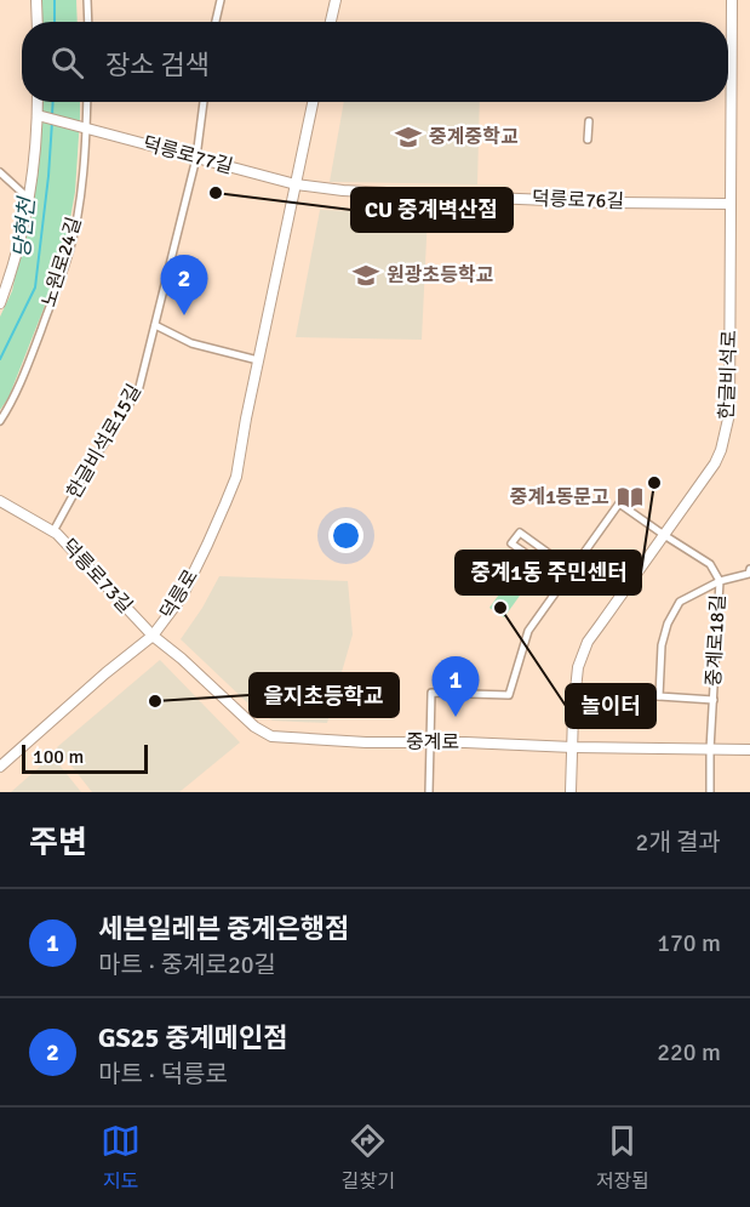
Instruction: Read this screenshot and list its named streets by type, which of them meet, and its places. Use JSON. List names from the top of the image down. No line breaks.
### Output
{"streets":{"main road":["덕릉로77길","덕릉로76길","한글비석로","덕릉로73길","덕릉로","중계로"],"street":["노원로24길","한글비석로15길","중계로18길"]},"crossings":[["덕릉로77길","덕릉로76길"],["덕릉로77길","노원로24길"],["덕릉로77길","한글비석로15길"],["덕릉로77길","덕릉로"],["덕릉로76길","한글비석로"],["덕릉로76길","덕릉로"],["한글비석로","중계로18길"],["한글비석로","중계로"],["한글비석로15길","덕릉로73길"],["덕릉로73길","덕릉로"],["덕릉로73길","중계로"],["덕릉로","중계로"],["중계로18길","중계로"]],"water":["당현천"],"places":{"school or university":["중계중학교","원광초등학교"],"other":["CU 중계벽산점","중계1동 주민센터","놀이터","을지초등학교"],"library":["중계1동문고"]},"scale_bar":"100 m","page":{"search":"장소 검색","pins":["2","1"],"scale":"100 m","heading":["주변","2개 결과"],"list":[{"mark":"1","name":"세븐일레븐 중계은행점","note":"마트 · 중계로20길","value":"170 m"},{"mark":"2","name":"GS25 중계메인점","note":"마트 · 덕릉로","value":"220 m"}],"nav":["지도","길찾기","저장됨"]}}
